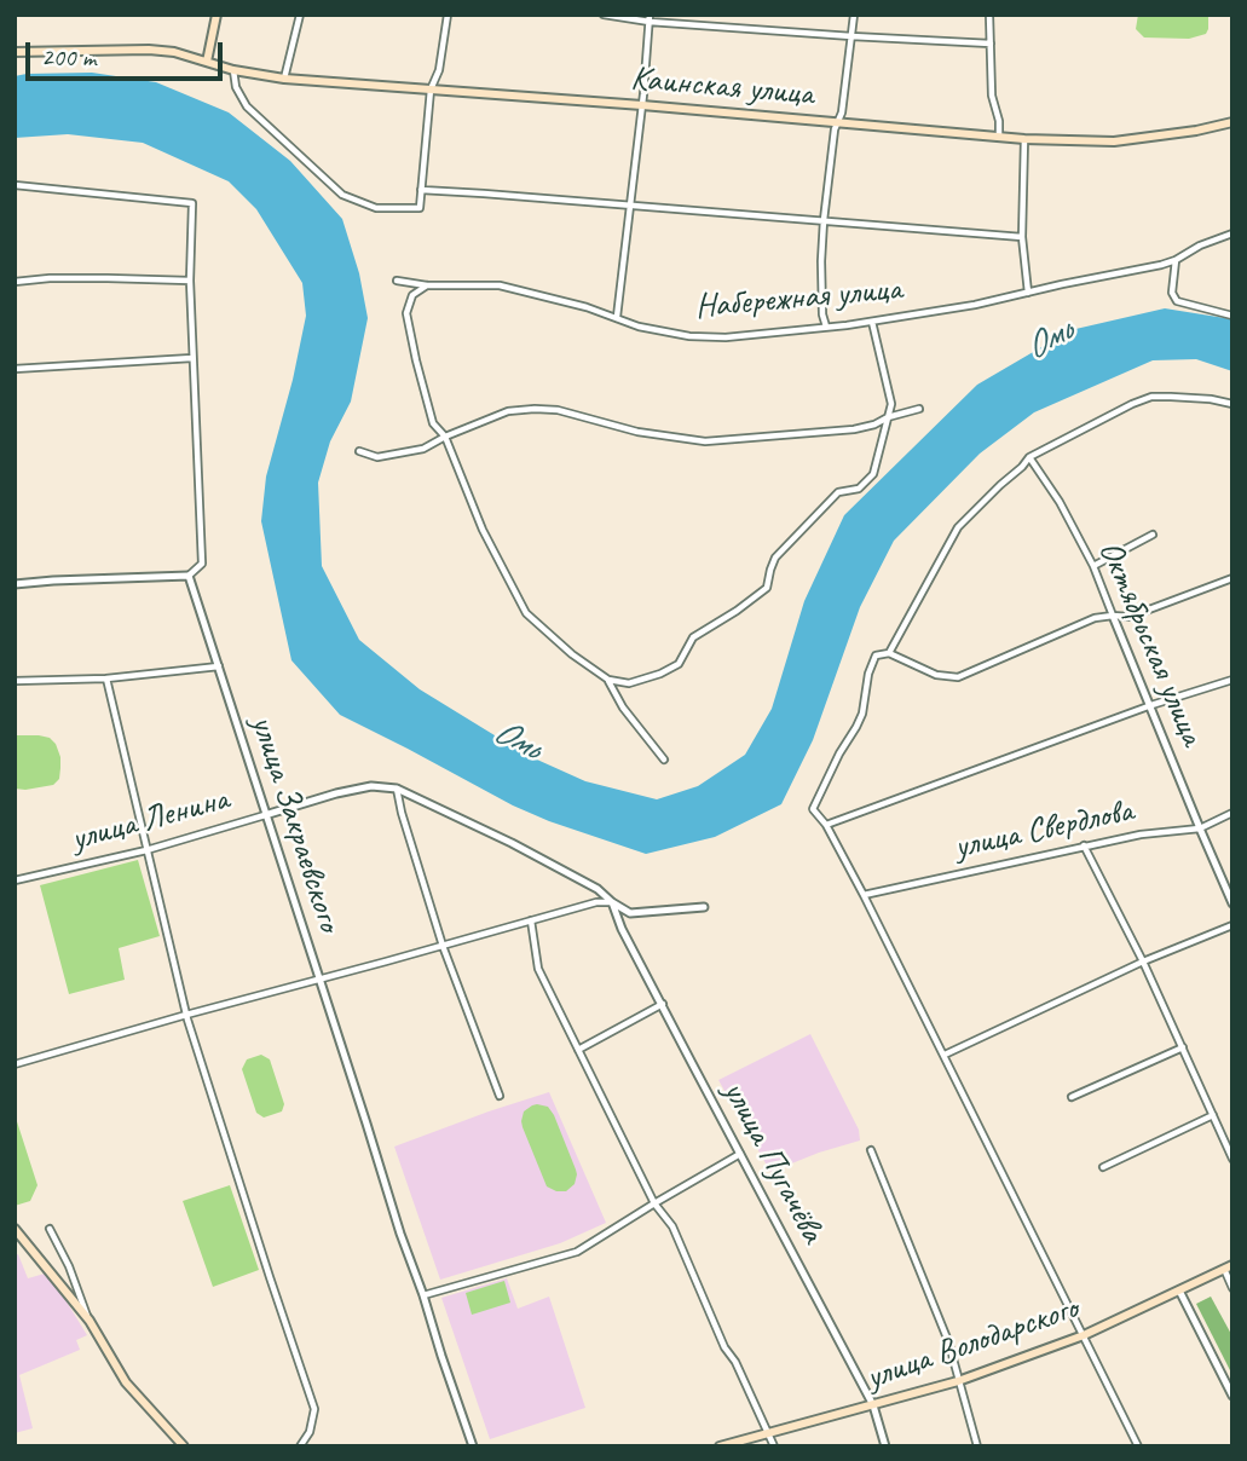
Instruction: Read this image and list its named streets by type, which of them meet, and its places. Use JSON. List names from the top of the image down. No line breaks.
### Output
{"streets":{"main road":["Каинская улица","улица Володарского"],"street":["Набережная улица","Октябрьская улица","улица Ленина","улица Закраевского","улица Свердлова","улица Пугачёва"]},"crossings":[["Октябрьская улица","улица Свердлова"],["улица Ленина","улица Закраевского"],["улица Пугачёва","улица Володарского"]],"water":["Омь"],"scale_bar":"200 m"}
